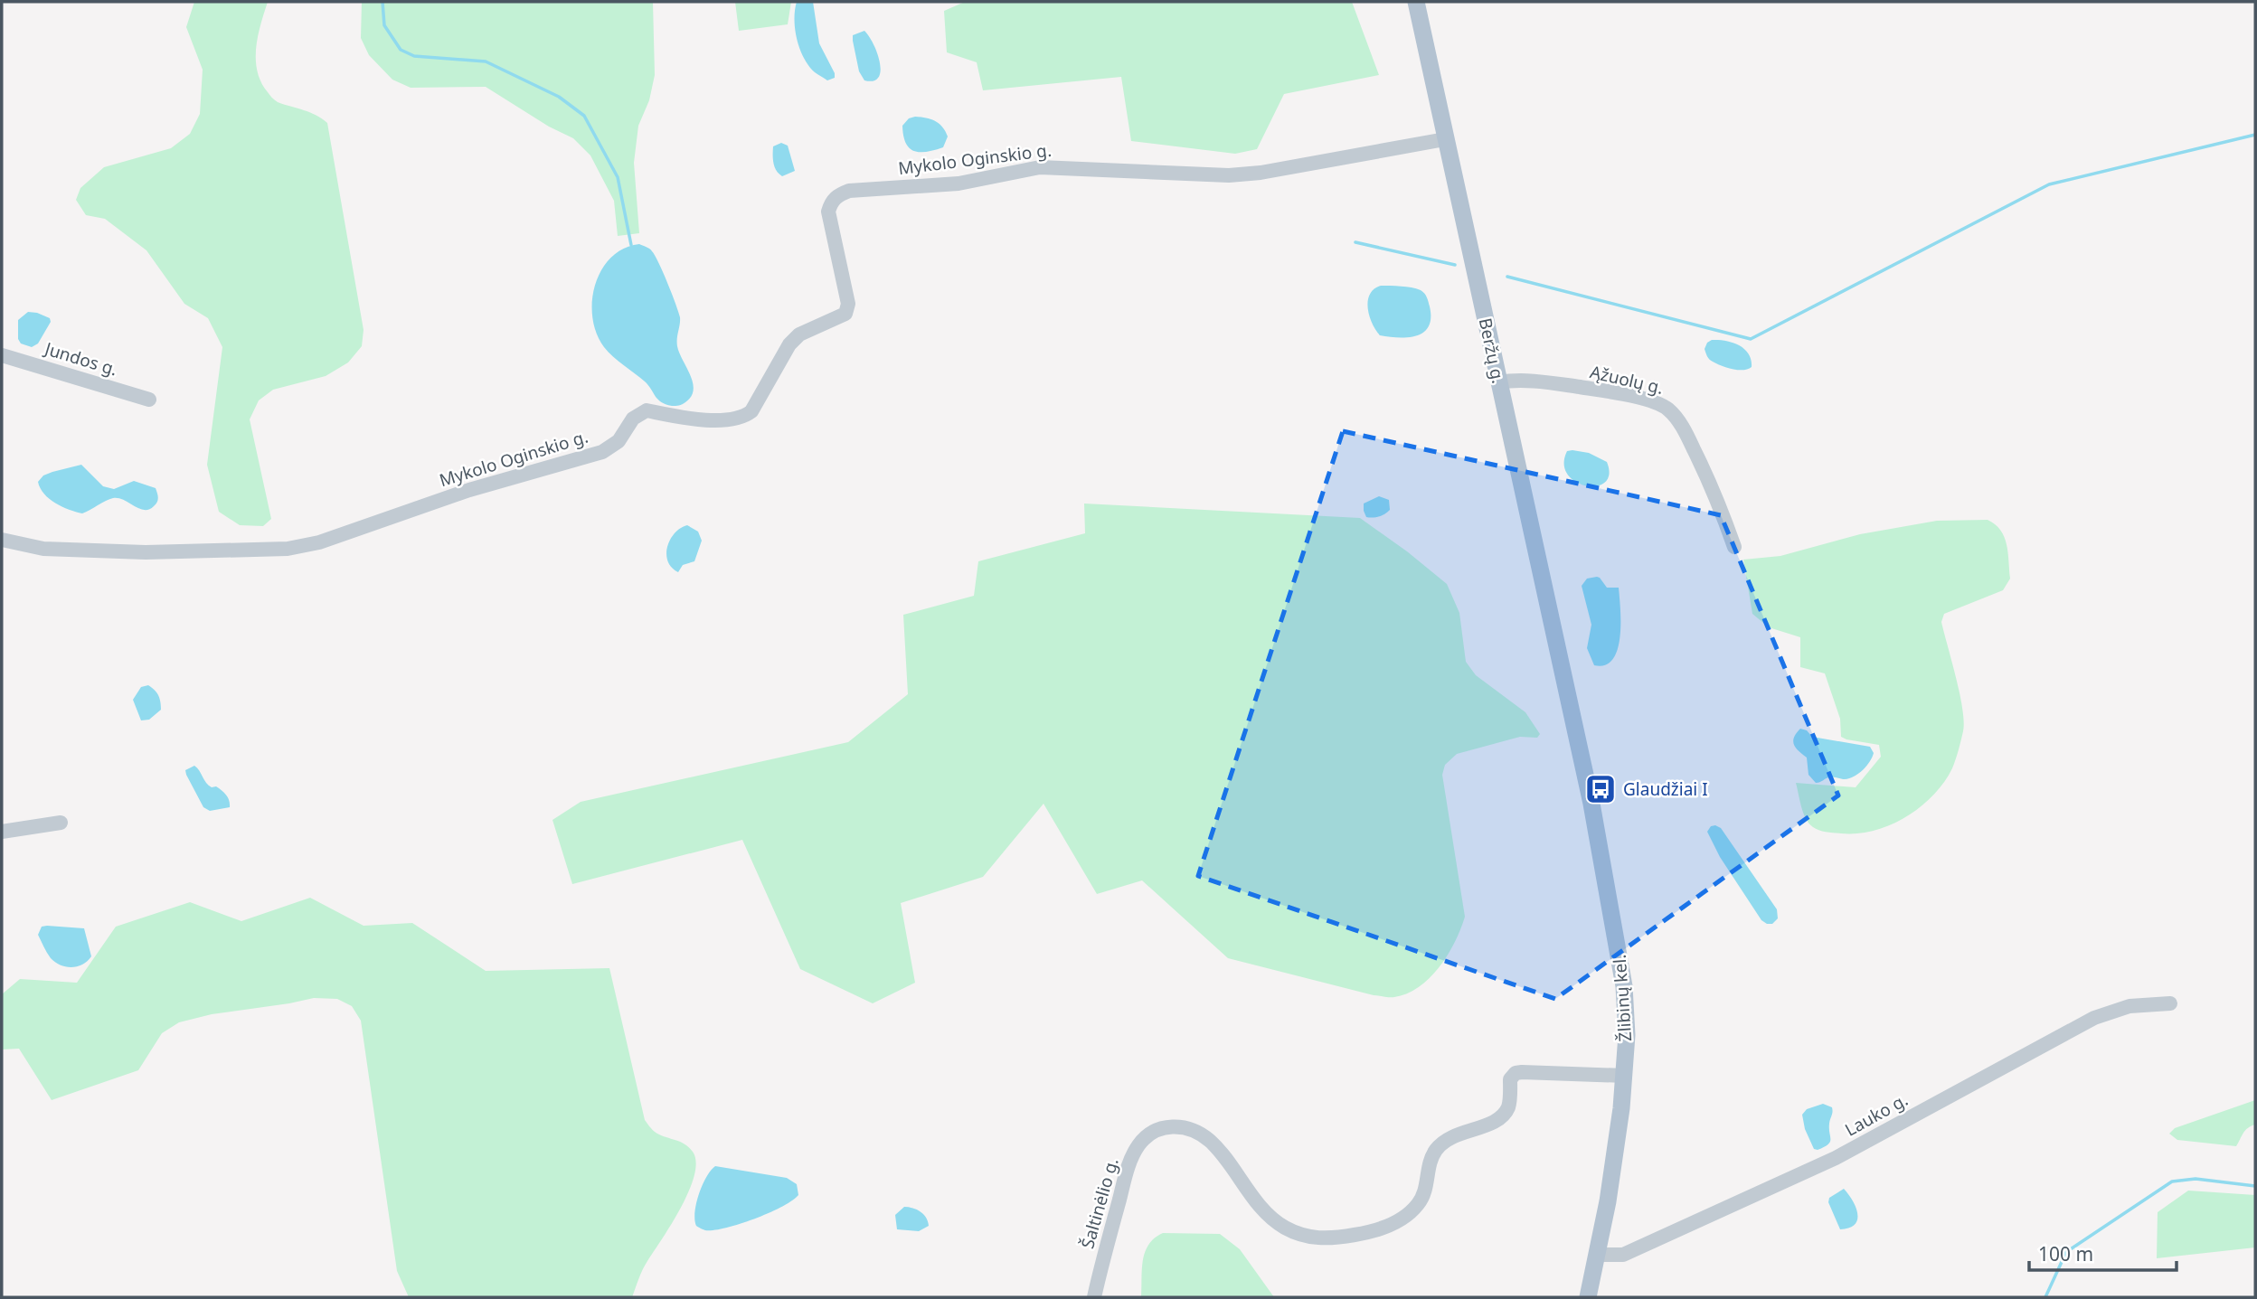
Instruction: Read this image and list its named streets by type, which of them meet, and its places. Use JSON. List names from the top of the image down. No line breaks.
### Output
{"streets":{"main road":["Beržų g.","Žlibinų kel."],"street":["Mykolo Oginskio g.","Jundos g.","Ąžuolų g.","Lauko g.","Šaltinėlio g."]},"crossings":[["Mykolo Oginskio g.","Beržų g."],["Beržų g.","Ąžuolų g."],["Beržų g.","Žlibinų kel."],["Žlibinų kel.","Lauko g."],["Žlibinų kel.","Šaltinėlio g."]],"places":{"bus stop":["Glaudžiai I"]},"scale_bar":"100 m"}
